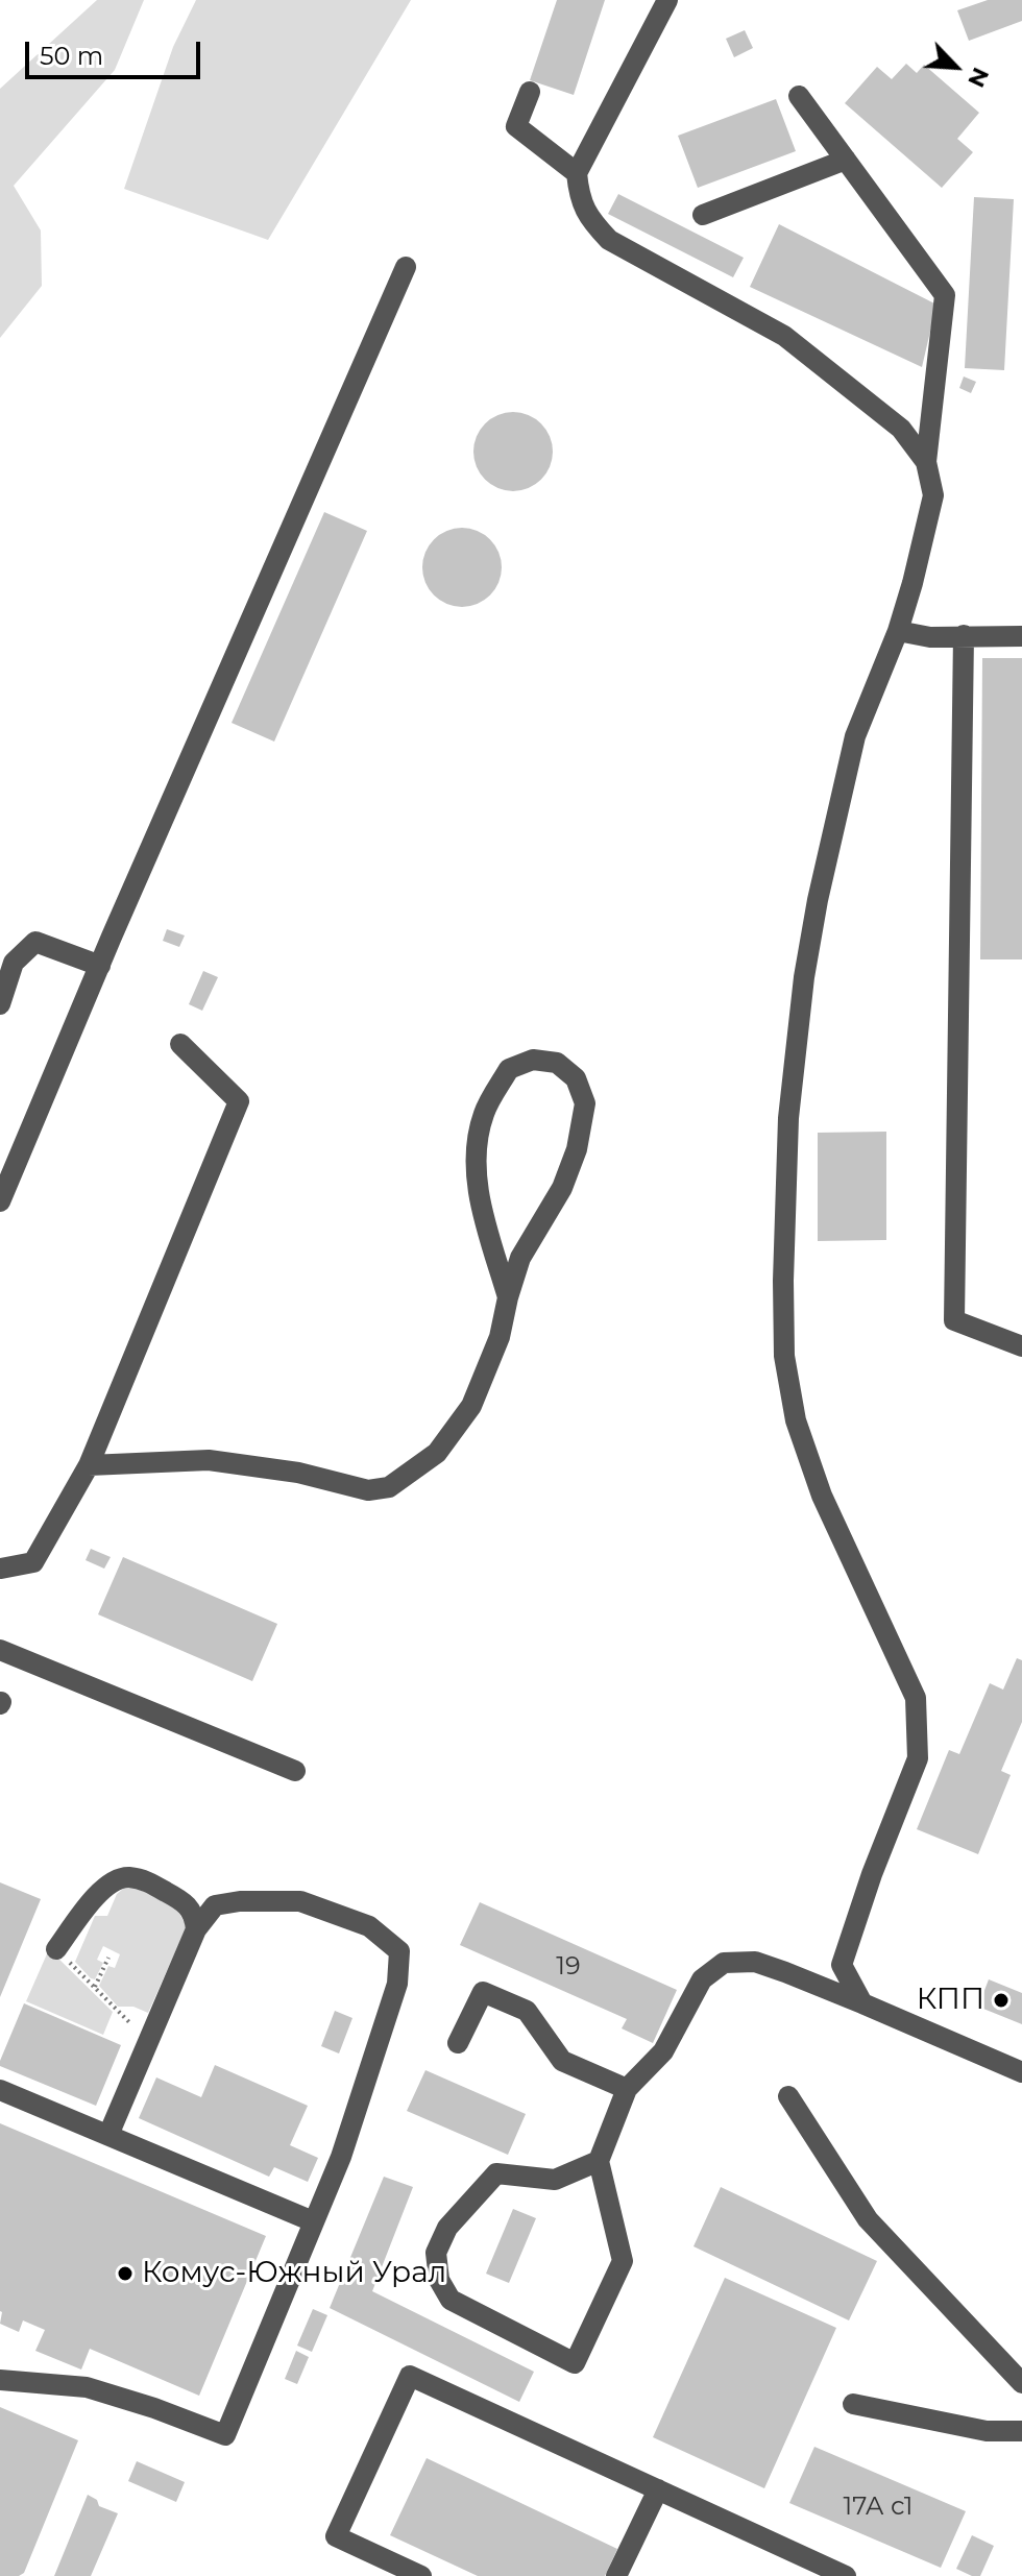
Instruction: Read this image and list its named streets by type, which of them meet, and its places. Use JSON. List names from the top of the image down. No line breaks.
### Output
{"places":["КПП","Комус-Южный Урал"],"house_numbers":["19","17А с1"],"scale_bar":"50 m","north":"bottom right"}
